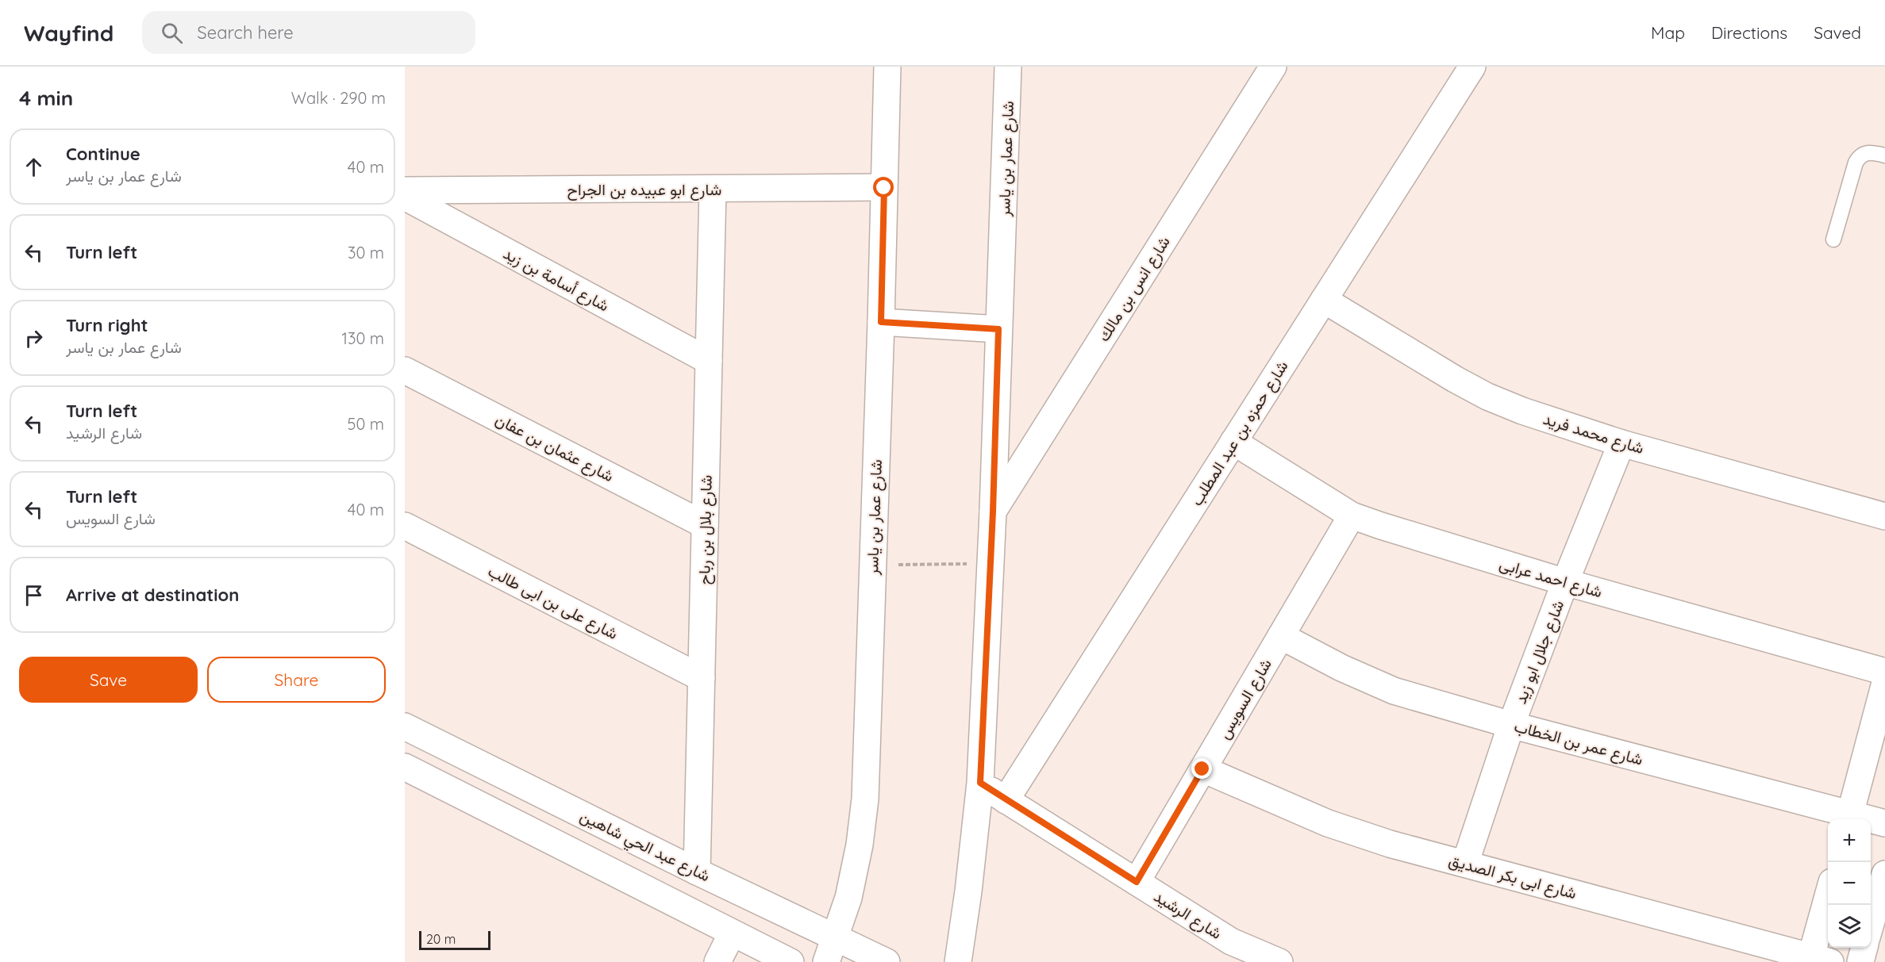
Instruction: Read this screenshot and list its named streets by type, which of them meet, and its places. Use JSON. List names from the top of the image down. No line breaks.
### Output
{"streets":{"street":["شارع عمار بن ياسر","شارع ابو عبيده بن الجراح","شارع أسامة بن زيد","شارع انس بن مالك","شارع حمزه بن عبد المطلب","شارع محمد فريد","شارع عثمان بن عفان","شارع بلال بن رباح","شارع احمد عرابى","شارع على بن ابى طالب","شارع جلال ابو زيد","شارع السويس","شارع عمر بن الخطاب","شارع عبد الحي شاهين","شارع ابى بكر الصديق","شارع الرشيد"]},"crossings":[["شارع عمار بن ياسر","شارع ابو عبيده بن الجراح"],["شارع عمار بن ياسر","شارع انس بن مالك"],["شارع عمار بن ياسر","شارع عبد الحي شاهين"],["شارع عمار بن ياسر","شارع الرشيد"],["شارع ابو عبيده بن الجراح","شارع بلال بن رباح"],["شارع أسامة بن زيد","شارع بلال بن رباح"],["شارع حمزه بن عبد المطلب","شارع محمد فريد"],["شارع حمزه بن عبد المطلب","شارع احمد عرابى"],["شارع حمزه بن عبد المطلب","شارع الرشيد"],["شارع محمد فريد","شارع جلال ابو زيد"],["شارع عثمان بن عفان","شارع بلال بن رباح"],["شارع بلال بن رباح","شارع على بن ابى طالب"],["شارع بلال بن رباح","شارع عبد الحي شاهين"],["شارع احمد عرابى","شارع جلال ابو زيد"],["شارع احمد عرابى","شارع السويس"],["شارع جلال ابو زيد","شارع عمر بن الخطاب"],["شارع جلال ابو زيد","شارع ابى بكر الصديق"],["شارع السويس","شارع عمر بن الخطاب"],["شارع السويس","شارع ابى بكر الصديق"],["شارع السويس","شارع الرشيد"]],"scale_bar":"20 m","page":{"header":"Wayfind","search":"Search here","nav":["Map","Directions","Saved"],"heading":["4 min","Walk · 290 m"],"list":[["Continue","شارع عمار بن ياسر","40 m"],["Turn left","30 m"],["Turn right","شارع عمار بن ياسر","130 m"],["Turn left","شارع الرشيد","50 m"],["Turn left","شارع السويس","40 m"],"Arrive at destination"],"buttons":["Save","Share"],"map_buttons":["+","−"],"scale":"20 m"}}
